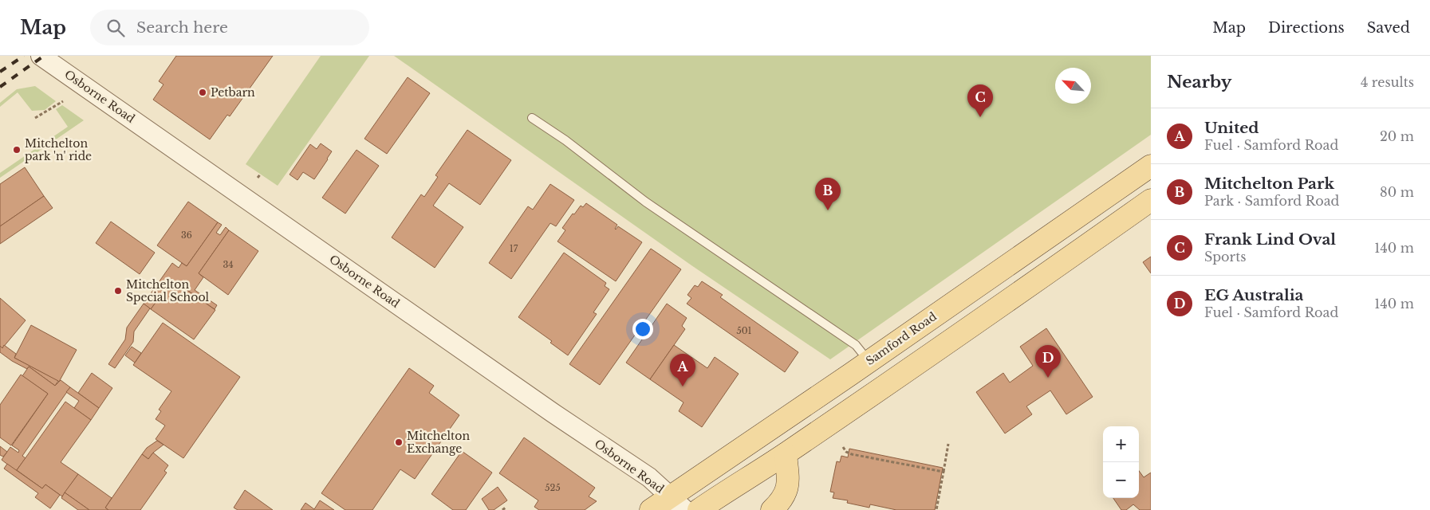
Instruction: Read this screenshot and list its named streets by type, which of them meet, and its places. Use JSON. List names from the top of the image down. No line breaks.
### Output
{"streets":{"main road":["Samford Road"],"street":["Osborne Road"]},"crossings":[["Osborne Road","Samford Road"]],"places":["Petbarn","Mitchelton park 'n' ride","Mitchelton Special School","Mitchelton Exchange"],"house_numbers":["36","17","34","501","525"],"north":"top left","page":{"header":"Map","search":"Search here","nav":["Map","Directions","Saved"],"heading":["Nearby","4 results"],"pins":["C","B","D","A"],"list":[{"mark":"A","name":"United","note":"Fuel · Samford Road","value":"20 m"},{"mark":"B","name":"Mitchelton Park","note":"Park · Samford Road","value":"80 m"},{"mark":"C","name":"Frank Lind Oval","note":"Sports","value":"140 m"},{"mark":"D","name":"EG Australia","note":"Fuel · Samford Road","value":"140 m"}],"map_buttons":["+","−"]}}
